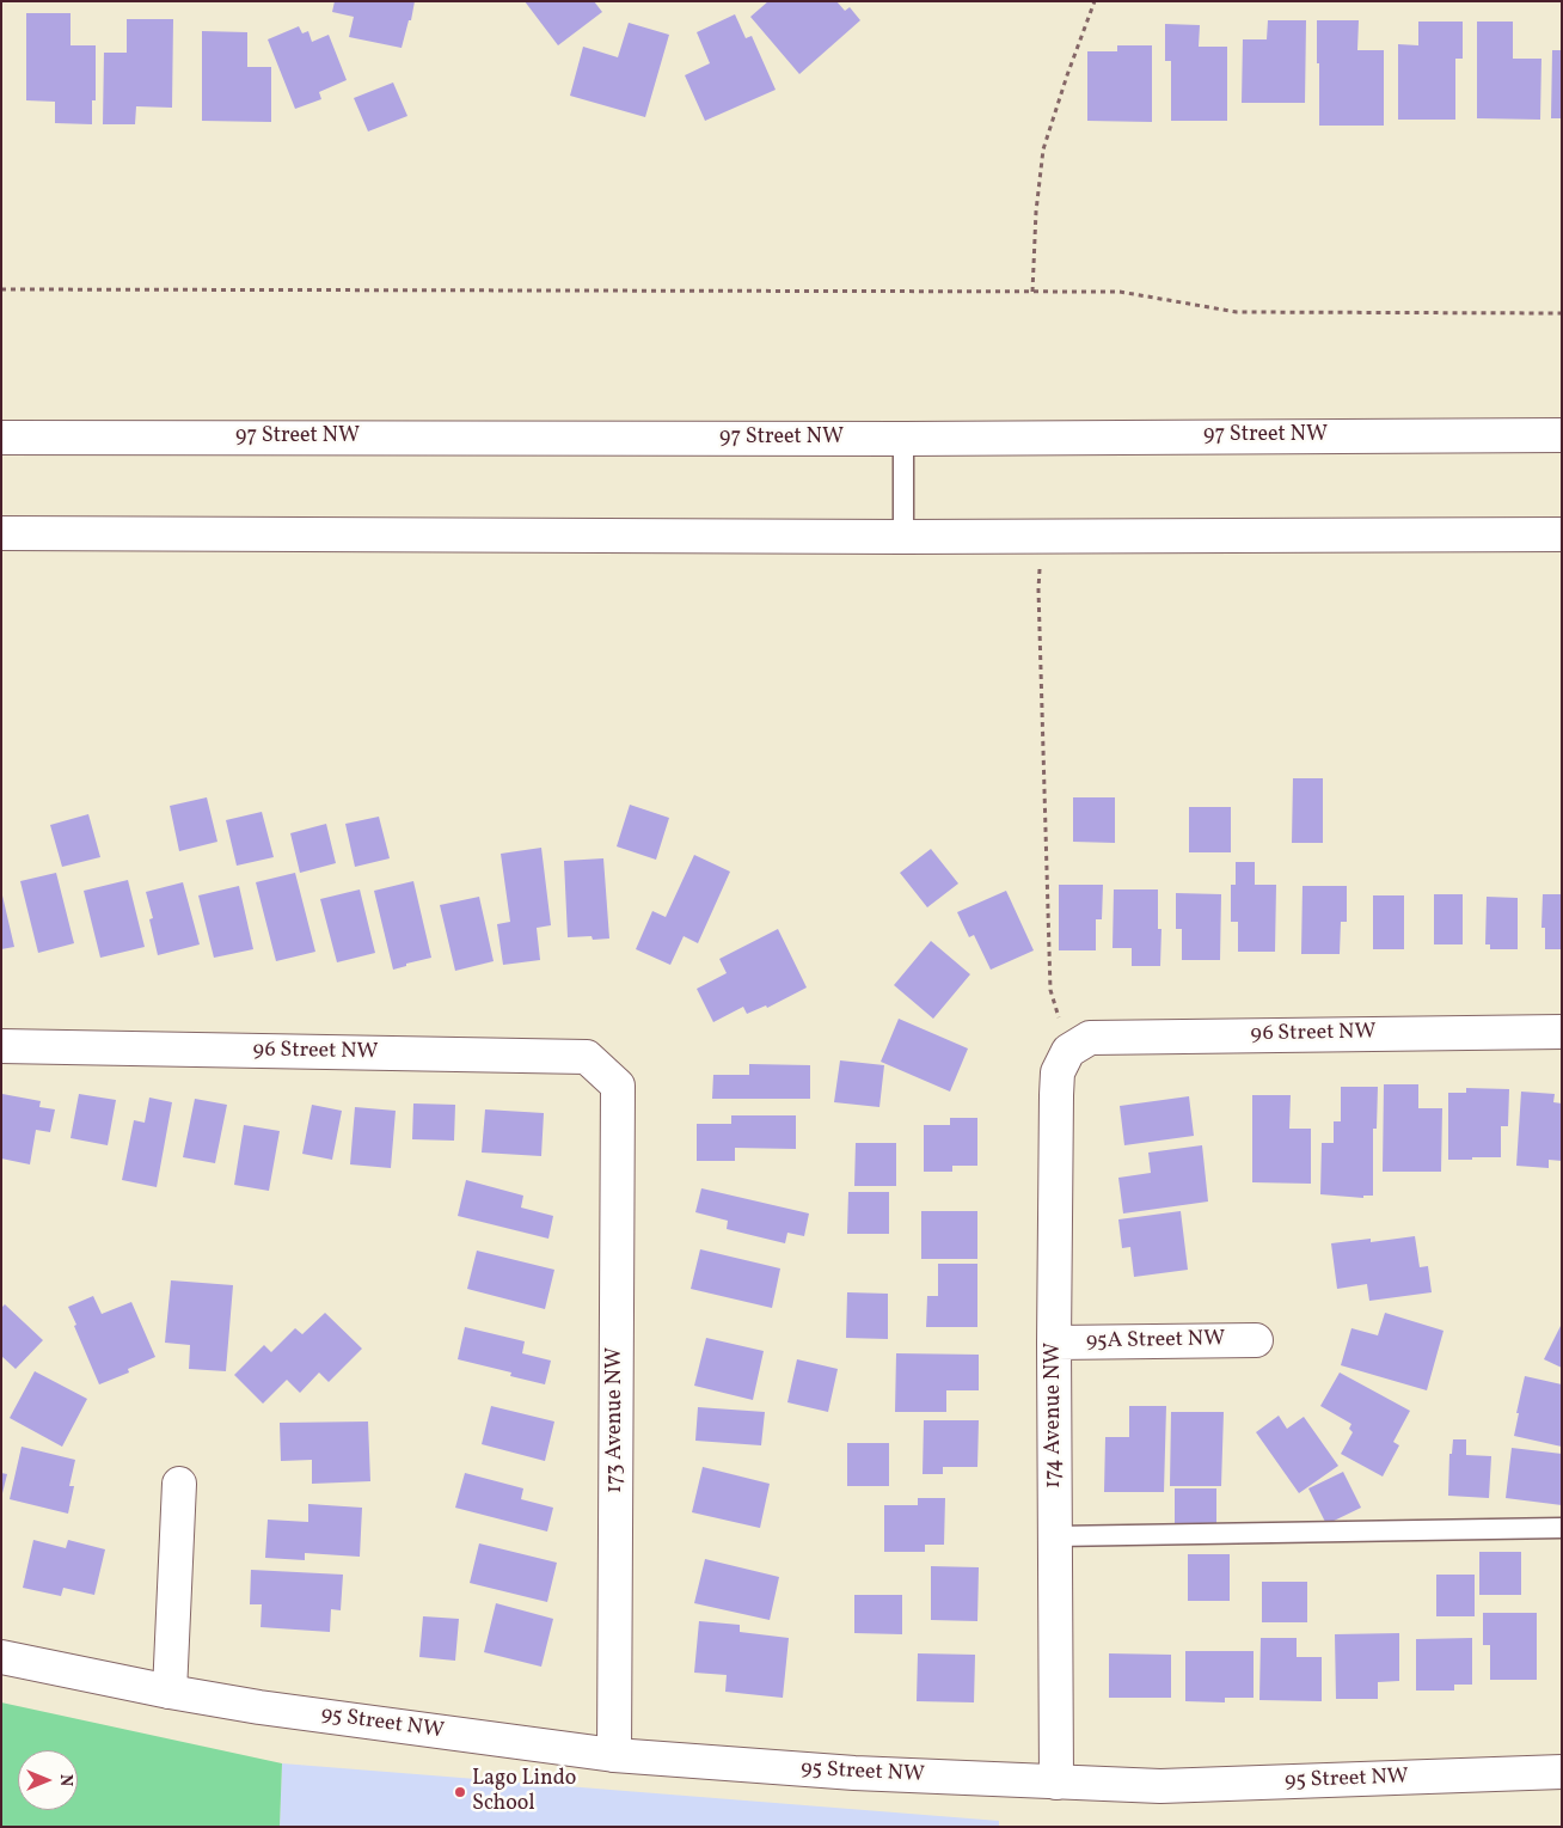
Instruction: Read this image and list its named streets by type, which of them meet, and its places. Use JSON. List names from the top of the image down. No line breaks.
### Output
{"streets":{"street":["97 Street NW","96 Street NW","95A Street NW","174 Avenue NW","173 Avenue NW","95 Street NW"]},"crossings":[["96 Street NW","174 Avenue NW"],["96 Street NW","173 Avenue NW"],["95A Street NW","174 Avenue NW"],["174 Avenue NW","95 Street NW"],["173 Avenue NW","95 Street NW"]],"places":["Lago Lindo School"],"north":"right"}
